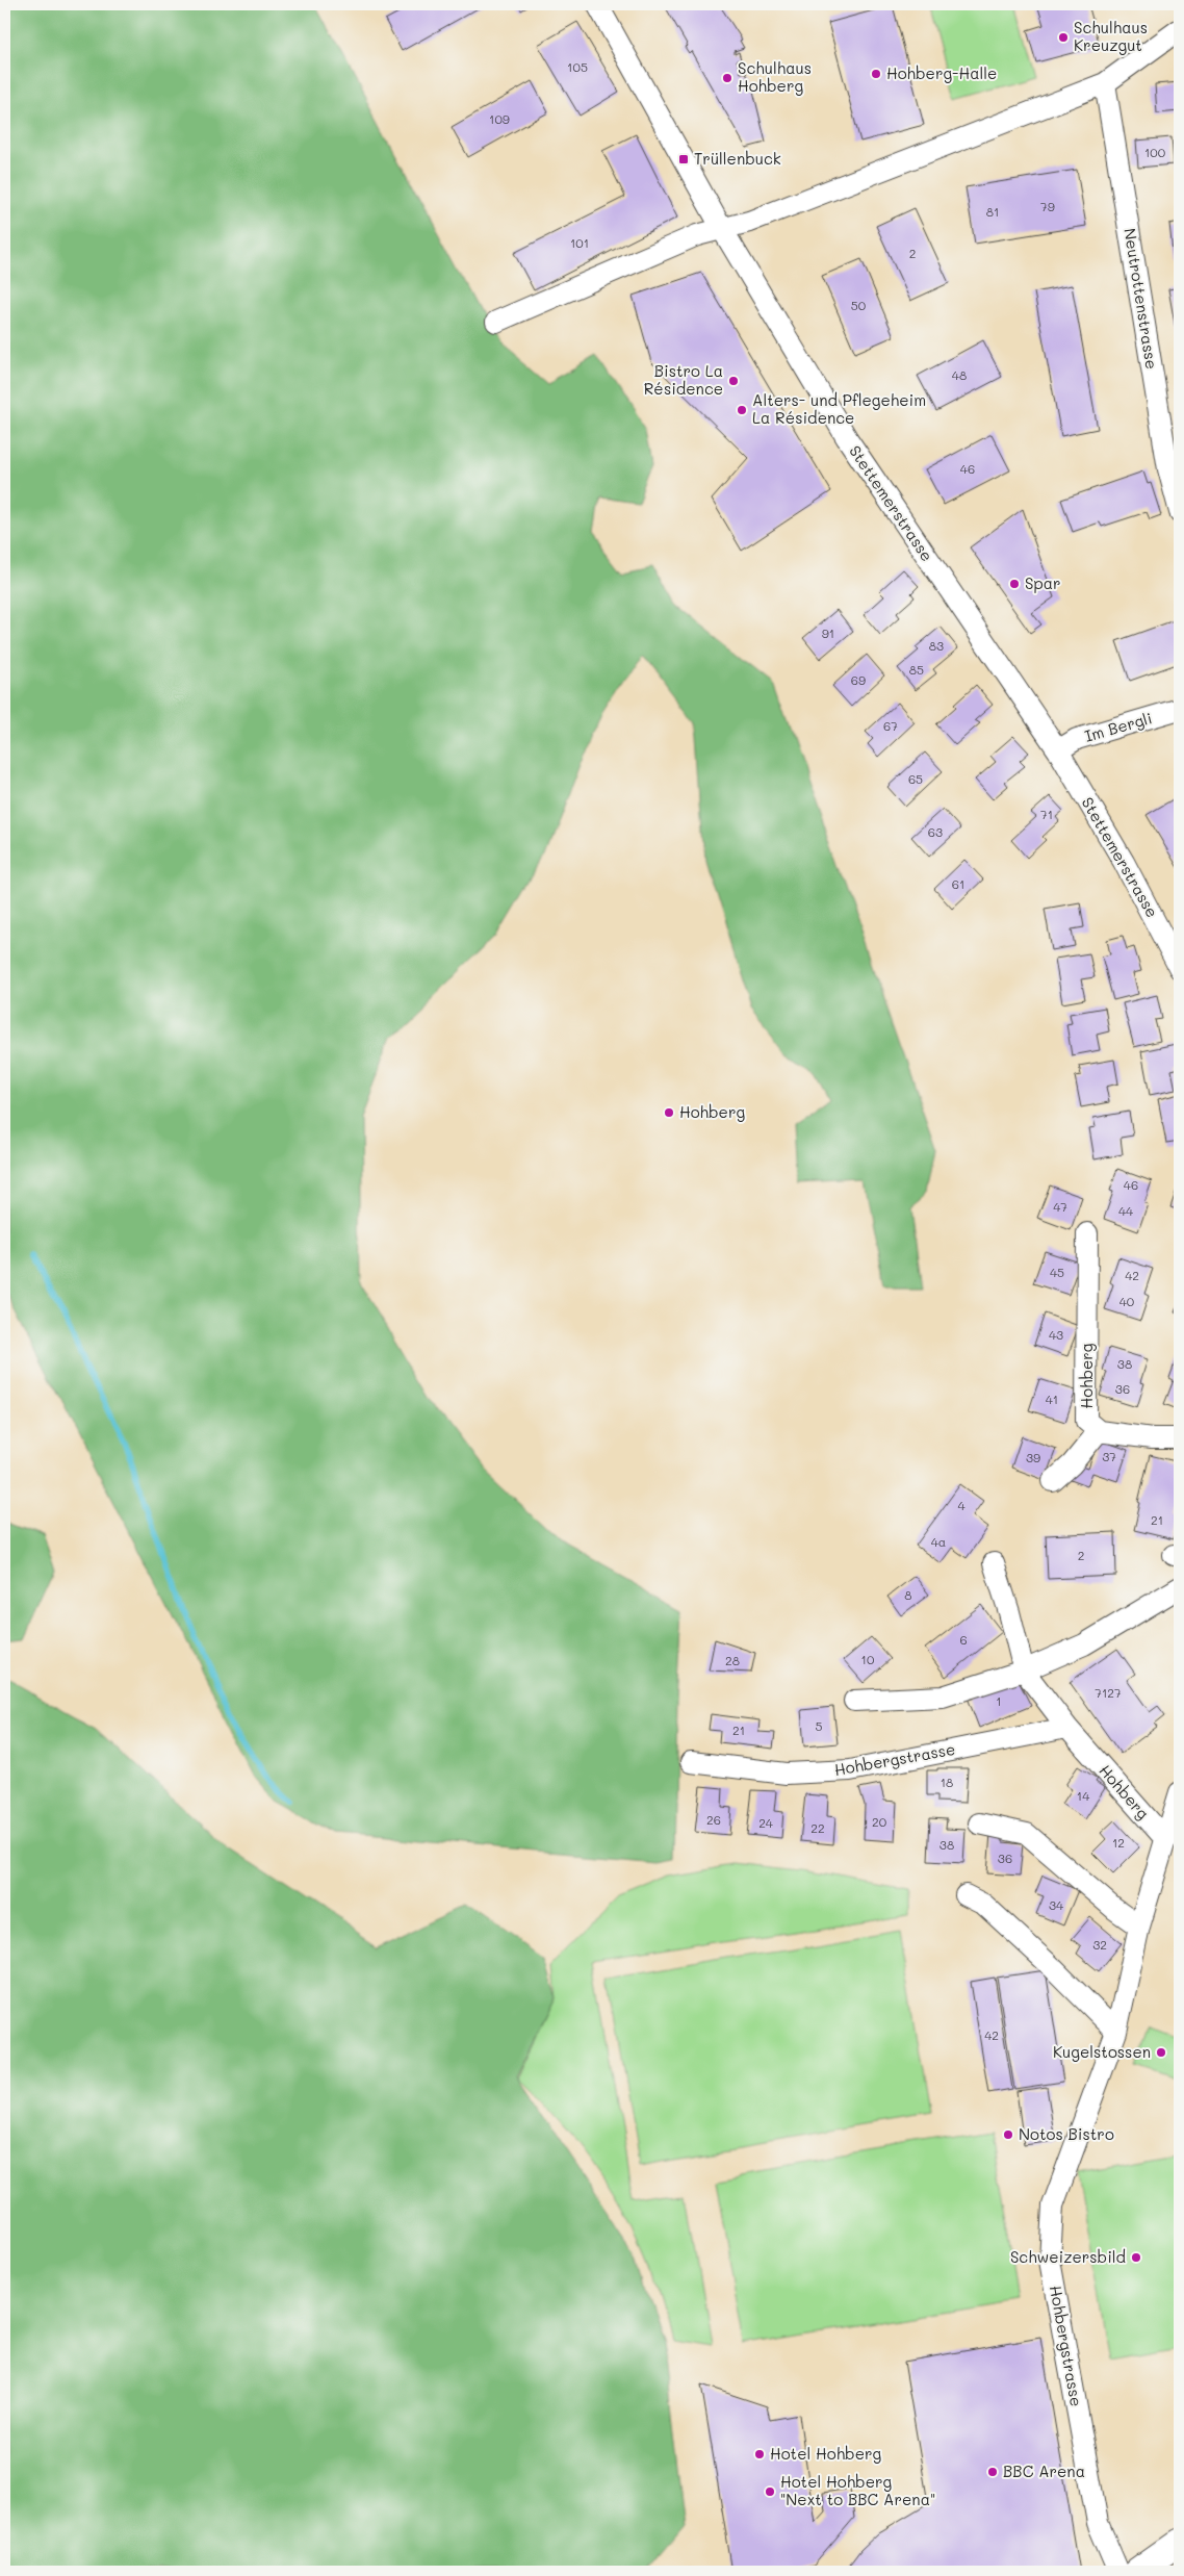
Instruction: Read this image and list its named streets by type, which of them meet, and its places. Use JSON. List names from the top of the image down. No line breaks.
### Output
{"streets":{"street":["Neutrottenstrasse","Stettemerstrasse","Im Bergli","Hohberg","Hohbergstrasse"]},"crossings":[["Stettemerstrasse","Im Bergli"],["Hohberg","Hohbergstrasse"]],"places":{"other":["Schulhaus Kreuzgut","Hohberg-Halle","Schulhaus Hohberg","Bistro La Résidence","Alters- und Pflegeheim La Résidence","Spar","Hohberg","Kugelstossen","Notos Bistro","Schweizersbild","Hotel Hohberg","BBC Arena","Hotel Hohberg \"Next to BBC Arena\""],"transit":["Trüllenbuck"]},"house_numbers":["105","109","100","79","81","101","2","50","48","46","91","83","85","69","67","65","71","63","61","46","47","44","45","42","40","43","38","36","41","37","39","4","21","4a","2","8","6","10","28","7127","1","5","21","18","14","26","20","24","22","12","38","36","34","32","42"]}
